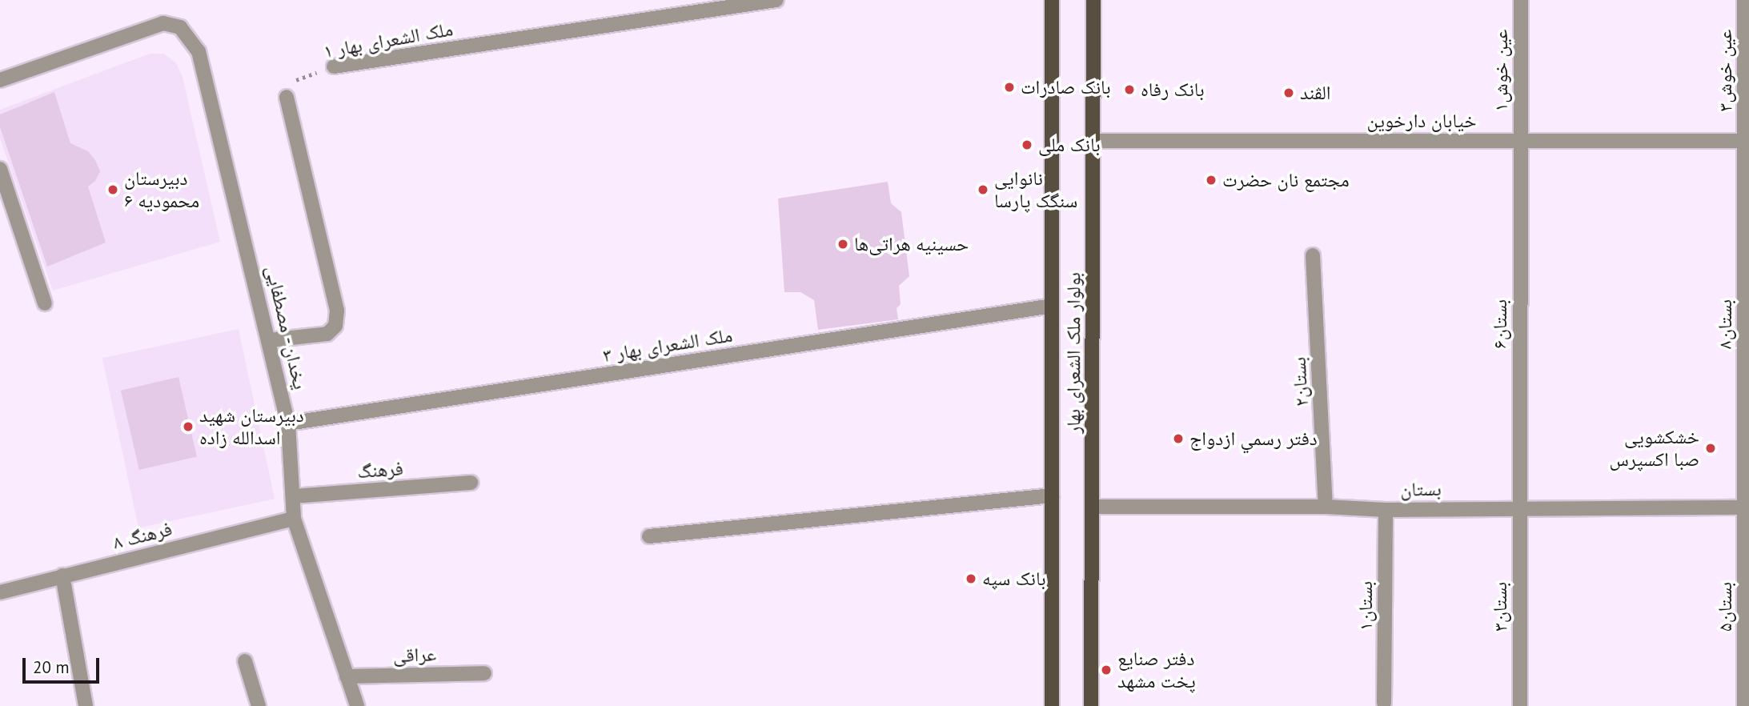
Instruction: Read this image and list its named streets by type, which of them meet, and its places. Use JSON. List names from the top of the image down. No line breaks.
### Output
{"streets":{"main road":["بولوار ملک الشعرای بهار"],"street":["ملک الشعرای بهار ۱","عین خوش۱","عین خوش۳","خیابان دارخوین","بستان۶","بستان۸","یخدان - مصطفایی","ملک الشعرای بهار ۳","بستان۲","فرهنگ","بستان","فرهنگ ۸","بستان۱","بستان۳","بستان۵","عراقی"]},"crossings":[["عین خوش۱","خیابان دارخوین"],["عین خوش۱","بستان۶"],["عین خوش۳","خیابان دارخوین"],["عین خوش۳","بستان۸"],["خیابان دارخوین","بستان۶"],["خیابان دارخوین","بستان۸"],["خیابان دارخوین","بولوار ملک الشعرای بهار"],["بستان۶","بستان"],["بستان۶","بستان۳"],["بستان۸","بستان"],["بستان۸","بستان۵"],["یخدان - مصطفایی","ملک الشعرای بهار ۳"],["یخدان - مصطفایی","فرهنگ"],["یخدان - مصطفایی","فرهنگ ۸"],["یخدان - مصطفایی","عراقی"],["ملک الشعرای بهار ۳","بولوار ملک الشعرای بهار"],["بولوار ملک الشعرای بهار","بستان"],["بستان۲","بستان"],["بستان","بستان۱"],["بستان","بستان۳"],["بستان","بستان۵"]],"places":["بانک صادرات","بانک رفاه","الڤند","بانک ملی","مجتمع نان حضرت","دبیرستان محمودیه ۶","نانوایی سنگک پارسا","حسینیه هراتی‌ها","دبیرستان شهید اسدالله زاده","دفتر رسمي ازدواج","خشکشویی صبا اکسپرس","بانک سپه","دفتر صنایع پخت مشهد"],"scale_bar":"20 m"}
